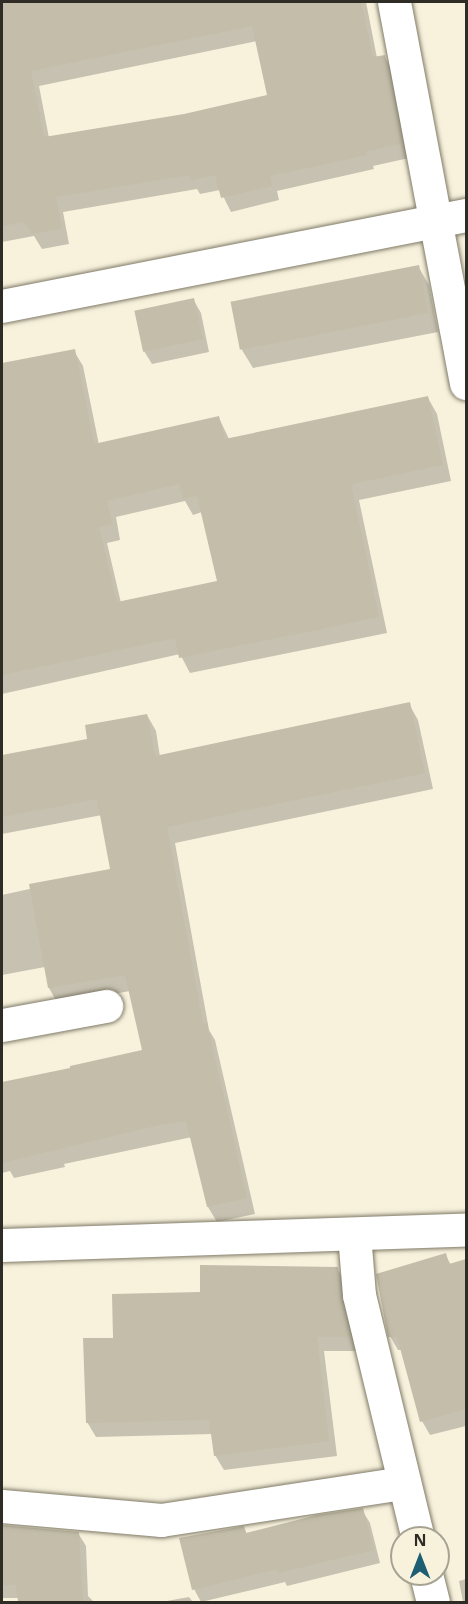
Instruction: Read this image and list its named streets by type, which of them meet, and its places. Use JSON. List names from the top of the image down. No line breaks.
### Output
{"north":"top"}
